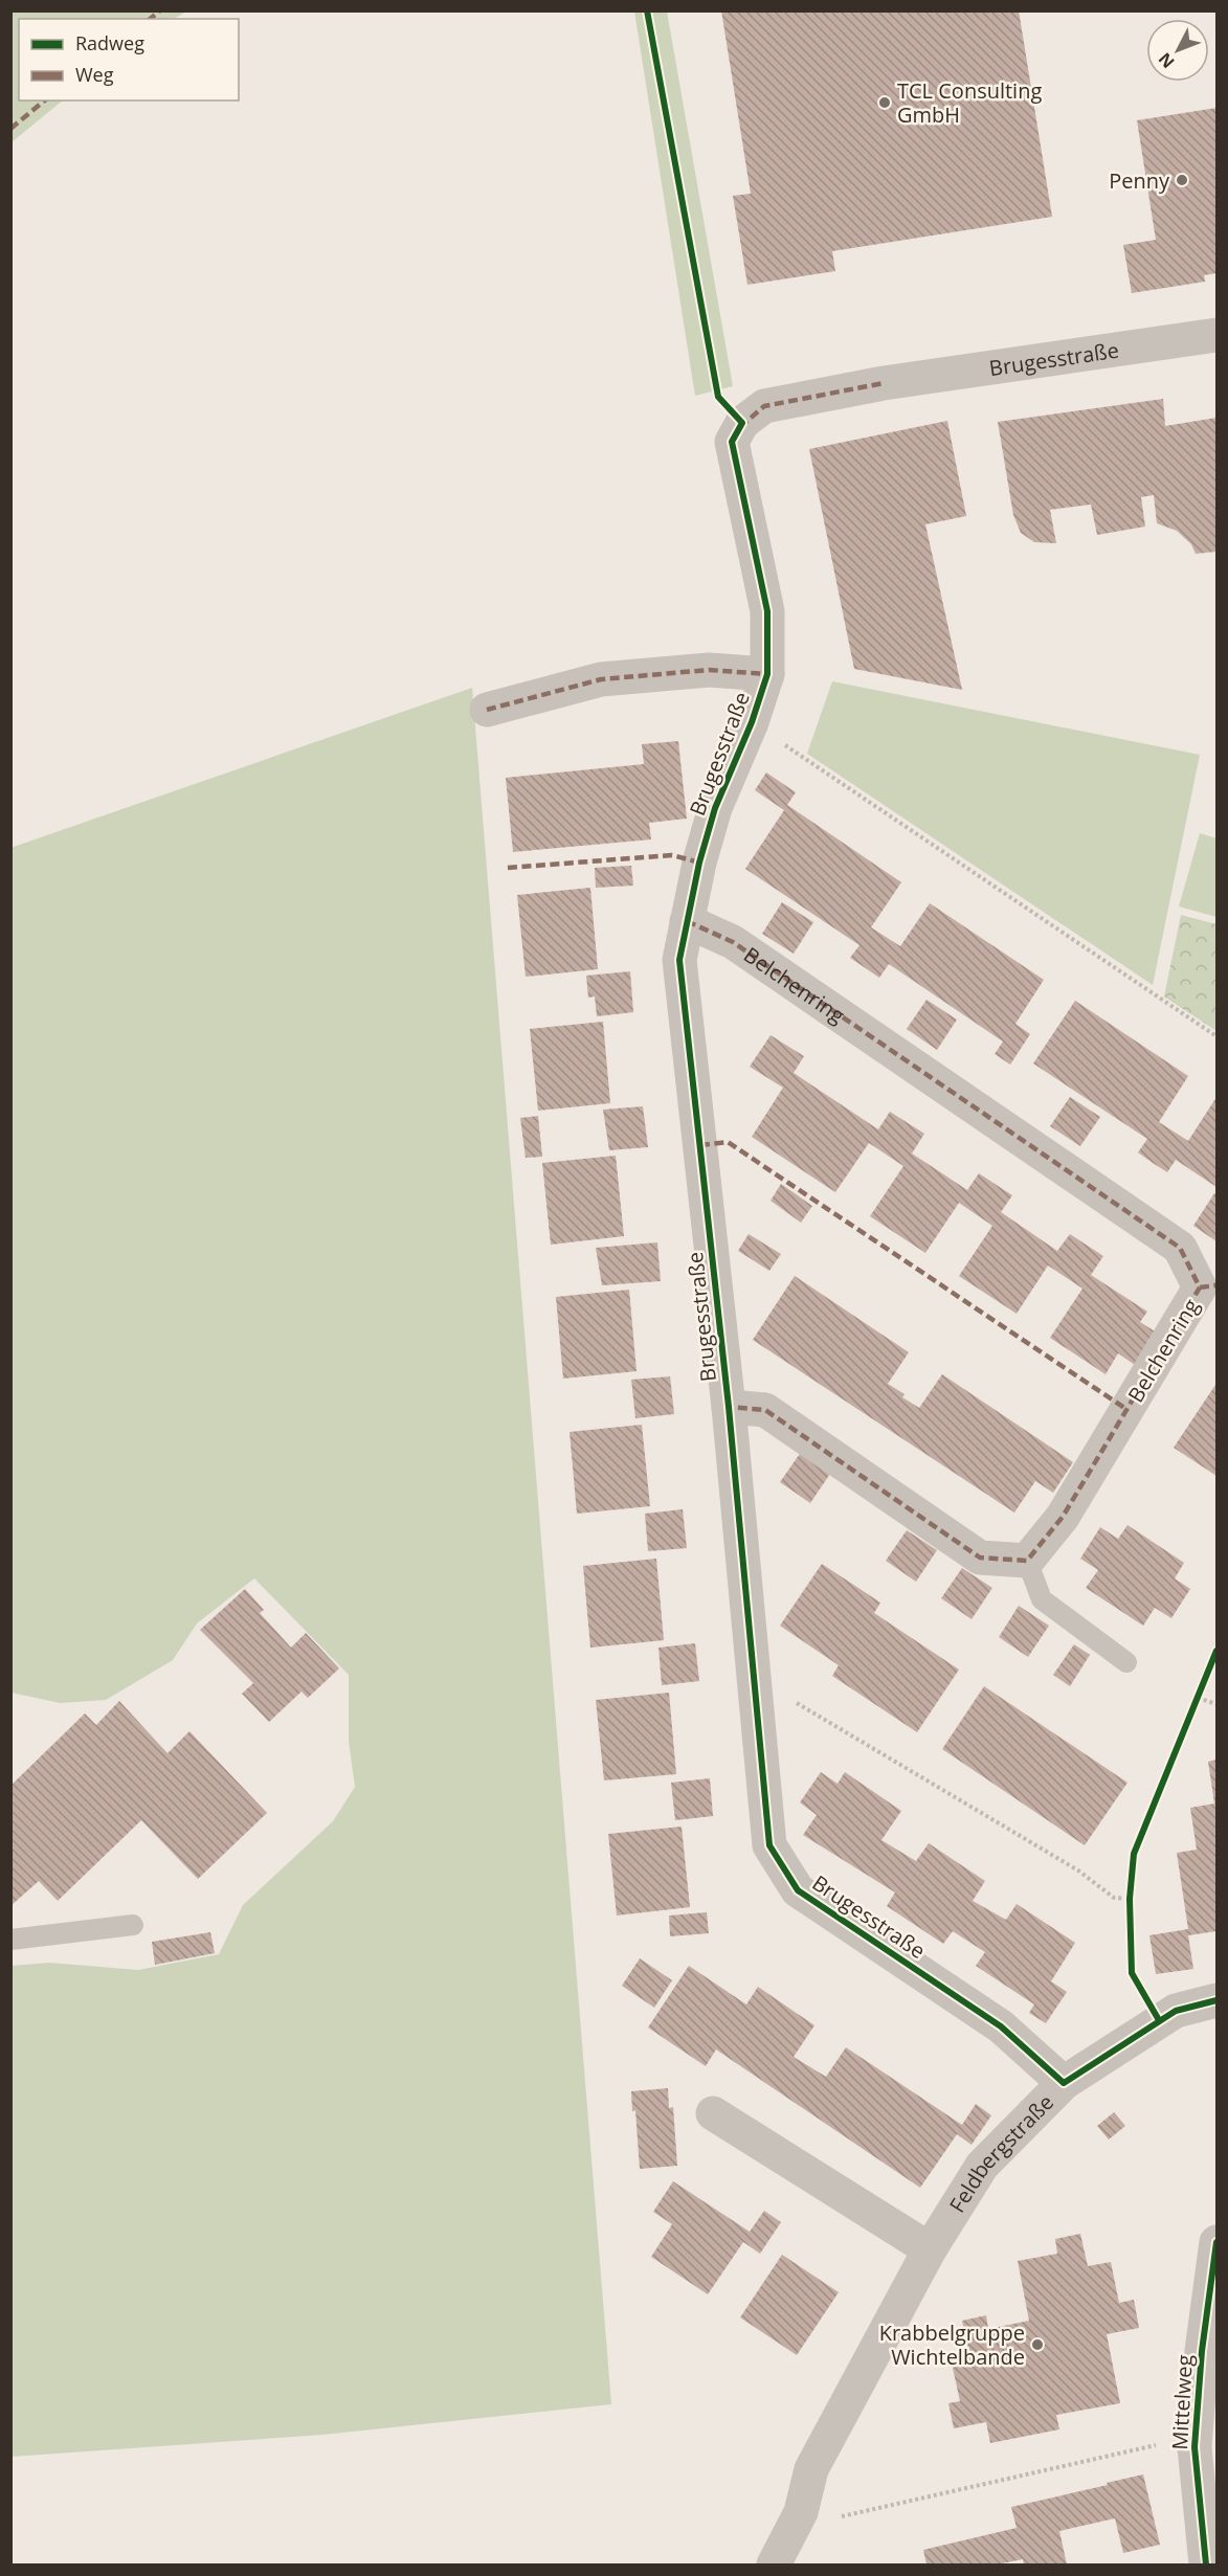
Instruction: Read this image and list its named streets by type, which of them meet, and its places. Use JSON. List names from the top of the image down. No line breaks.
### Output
{"streets":{"street":["Brugesstraße","Belchenring","Feldbergstraße","Mittelweg"]},"crossings":[["Brugesstraße","Belchenring"],["Brugesstraße","Feldbergstraße"]],"places":["TCL Consulting GmbH","Penny","Krabbelgruppe Wichtelbande"],"legend":["Radweg","Weg"],"north":"bottom left"}
